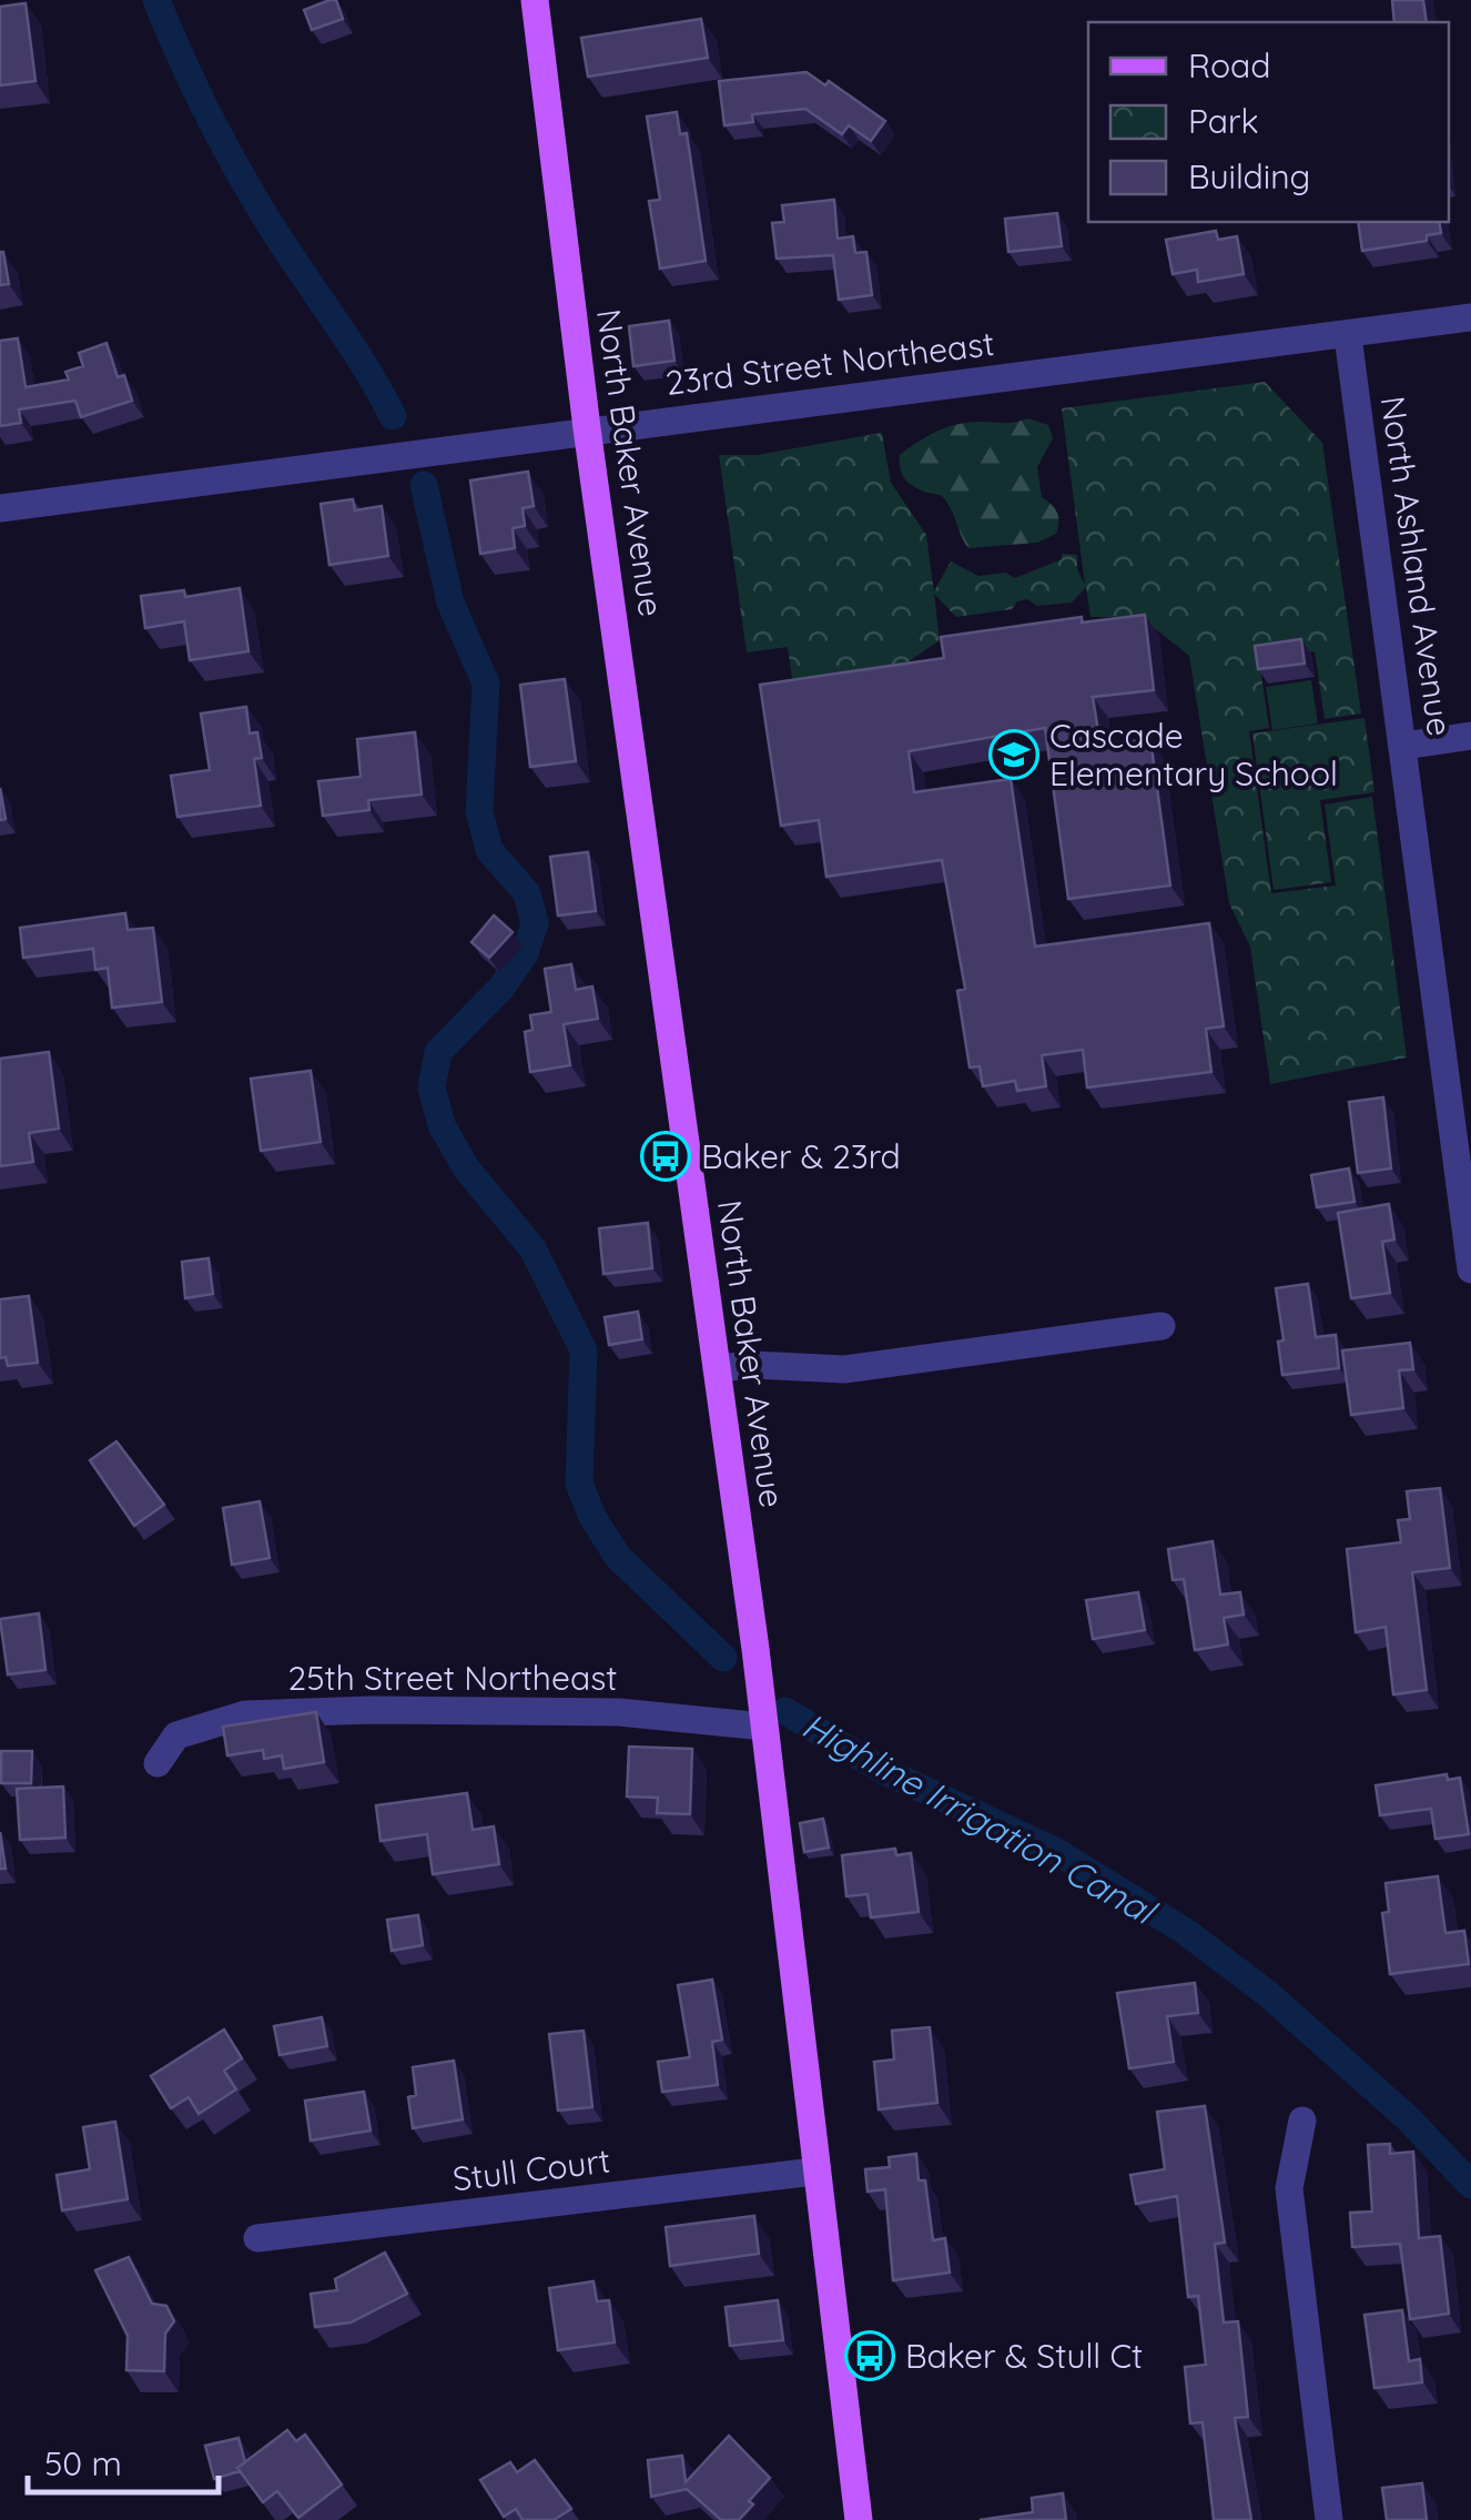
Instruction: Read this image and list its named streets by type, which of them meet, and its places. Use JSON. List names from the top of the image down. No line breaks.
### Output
{"streets":{"main road":["North Baker Avenue"],"street":["23rd Street Northeast","North Ashland Avenue","25th Street Northeast","Stull Court"]},"crossings":[["23rd Street Northeast","North Baker Avenue"],["23rd Street Northeast","North Ashland Avenue"],["North Baker Avenue","25th Street Northeast"],["North Baker Avenue","Stull Court"]],"water":["Highline Irrigation Canal"],"places":{"school or university":["Cascade Elementary School"],"bus stop":["Baker & 23rd","Baker & Stull Ct"]},"legend":["Road","Park","Building"],"scale_bar":"50 m"}
